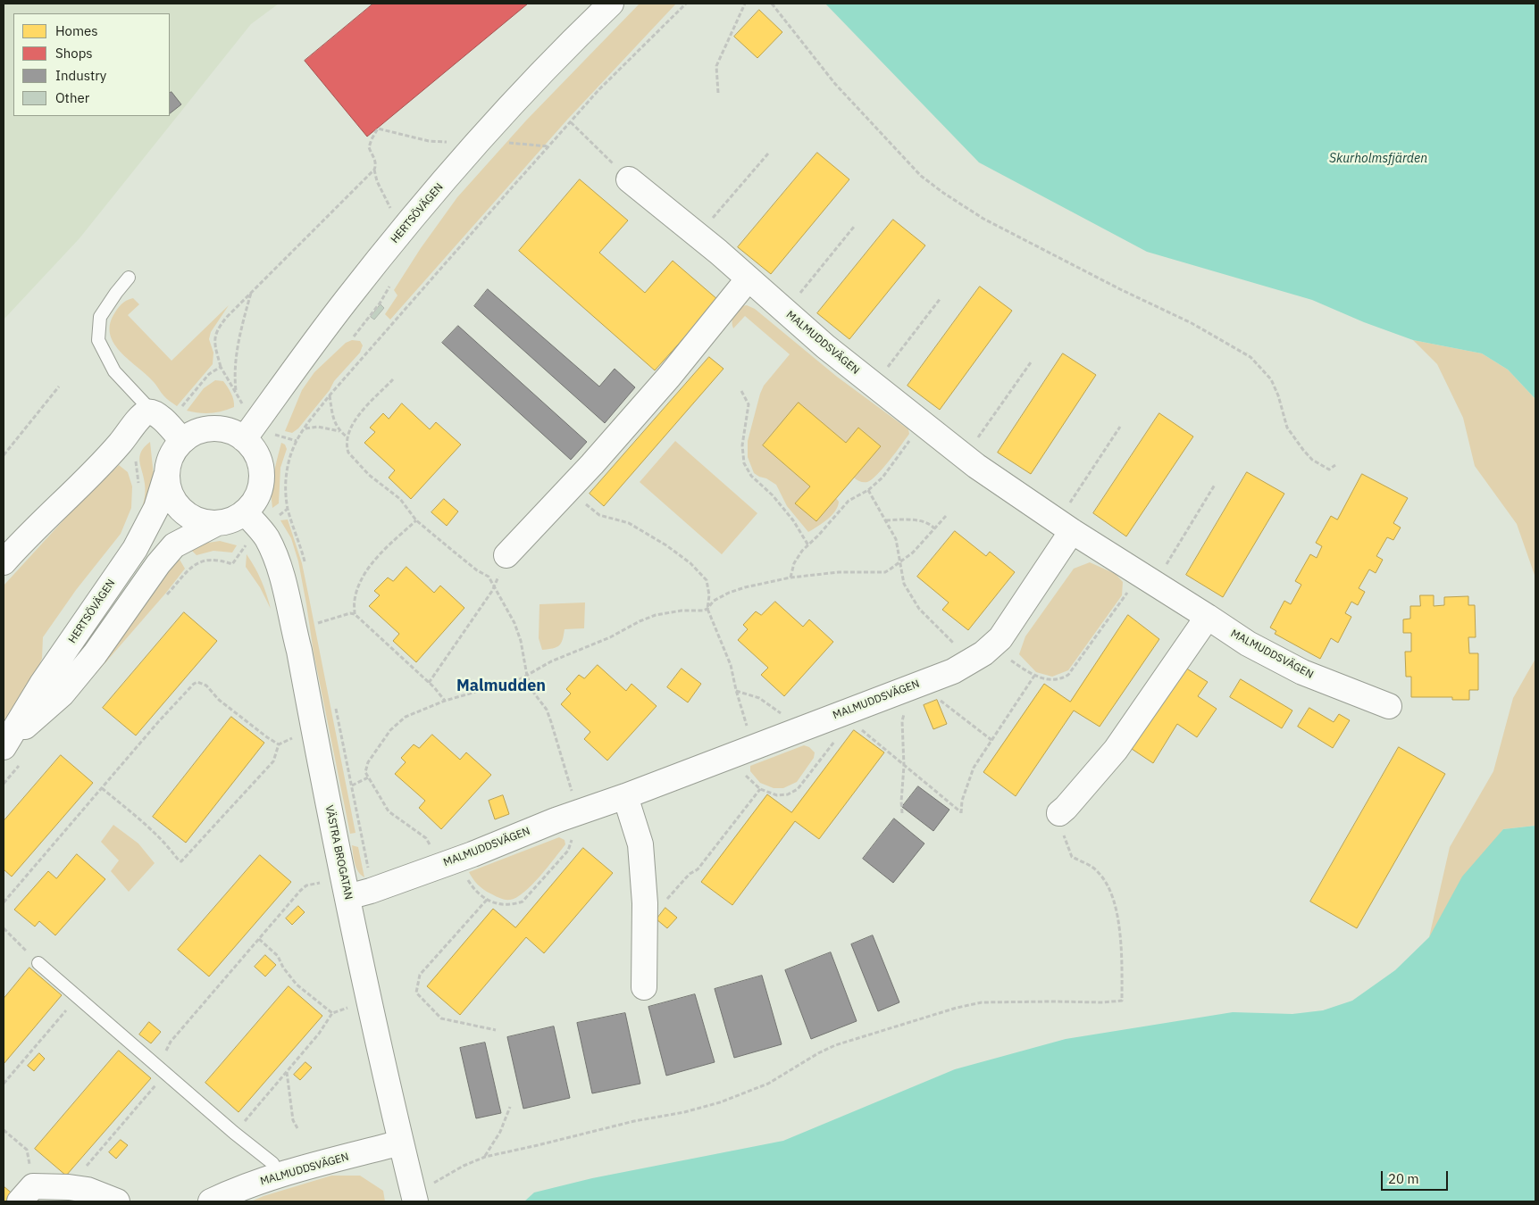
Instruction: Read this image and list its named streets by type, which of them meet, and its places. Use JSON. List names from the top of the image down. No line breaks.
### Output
{"streets":{"street":["HERTSÖVÄGEN","MALMUDDSVÄGEN","VÄSTRA BROGATAN"]},"crossings":[["HERTSÖVÄGEN","VÄSTRA BROGATAN"],["MALMUDDSVÄGEN","VÄSTRA BROGATAN"]],"districts":["Malmudden"],"water":["Skurholmsfjärden"],"legend":["Homes","Shops","Industry","Other"],"scale_bar":"20 m"}
